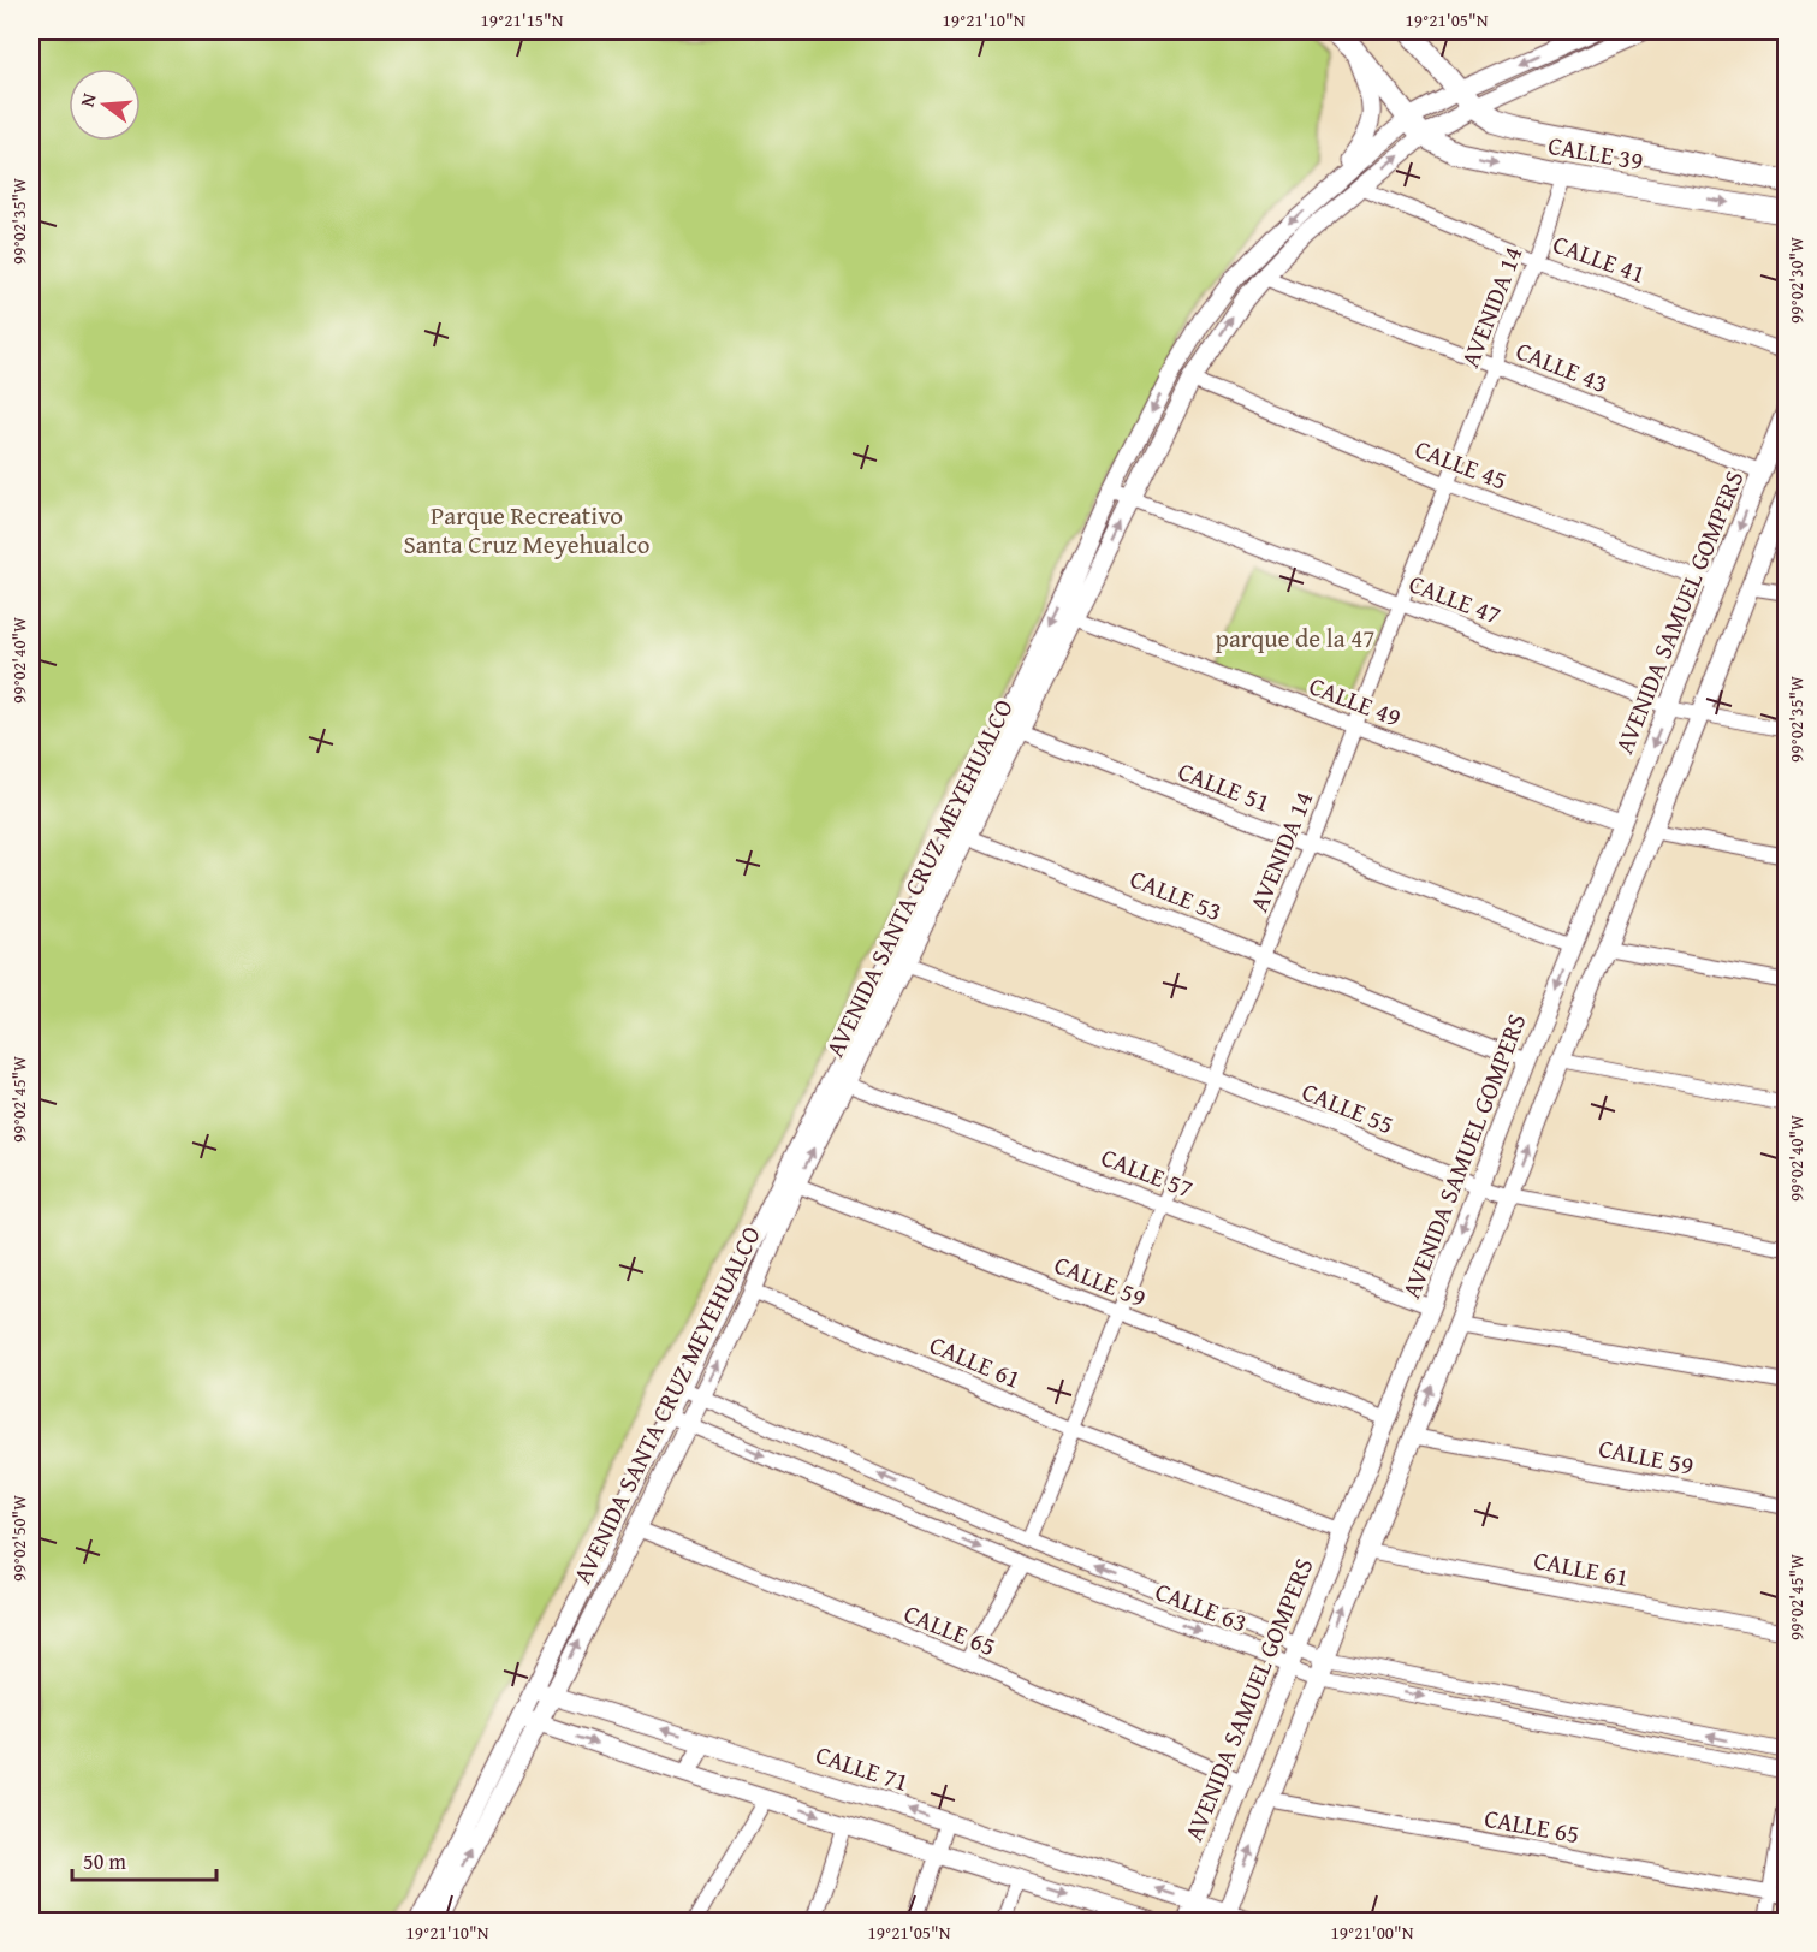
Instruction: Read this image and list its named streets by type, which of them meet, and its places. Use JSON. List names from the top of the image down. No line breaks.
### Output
{"streets":{"main road":["CALLE 39"],"street":["CALLE 41","AVENIDA 14","CALLE 43","CALLE 45","CALLE 47","AVENIDA SAMUEL GOMPERS","CALLE 49","CALLE 51","AVENIDA SANTA CRUZ MEYEHUALCO","CALLE 53","CALLE 55","CALLE 57","CALLE 59","CALLE 61","CALLE 63","CALLE 65","CALLE 71"]},"crossings":[["CALLE 39","AVENIDA 14"],["CALLE 39","AVENIDA SANTA CRUZ MEYEHUALCO"],["CALLE 41","AVENIDA 14"],["CALLE 41","AVENIDA SANTA CRUZ MEYEHUALCO"],["AVENIDA 14","CALLE 43"],["AVENIDA 14","CALLE 45"],["AVENIDA 14","CALLE 47"],["AVENIDA 14","CALLE 49"],["AVENIDA 14","CALLE 51"],["AVENIDA 14","CALLE 53"],["AVENIDA 14","CALLE 55"],["AVENIDA 14","CALLE 57"],["AVENIDA 14","CALLE 59"],["AVENIDA 14","CALLE 61"],["AVENIDA 14","CALLE 63"],["CALLE 43","AVENIDA SAMUEL GOMPERS"],["CALLE 43","AVENIDA SANTA CRUZ MEYEHUALCO"],["CALLE 45","AVENIDA SAMUEL GOMPERS"],["CALLE 45","AVENIDA SANTA CRUZ MEYEHUALCO"],["CALLE 47","AVENIDA SAMUEL GOMPERS"],["CALLE 47","AVENIDA SANTA CRUZ MEYEHUALCO"],["AVENIDA SAMUEL GOMPERS","CALLE 49"],["AVENIDA SAMUEL GOMPERS","CALLE 51"],["AVENIDA SAMUEL GOMPERS","CALLE 53"],["AVENIDA SAMUEL GOMPERS","CALLE 55"],["AVENIDA SAMUEL GOMPERS","CALLE 57"],["AVENIDA SAMUEL GOMPERS","CALLE 59"],["AVENIDA SAMUEL GOMPERS","CALLE 61"],["AVENIDA SAMUEL GOMPERS","CALLE 63"],["AVENIDA SAMUEL GOMPERS","CALLE 65"],["AVENIDA SAMUEL GOMPERS","CALLE 71"],["CALLE 49","AVENIDA SANTA CRUZ MEYEHUALCO"],["CALLE 51","AVENIDA SANTA CRUZ MEYEHUALCO"],["AVENIDA SANTA CRUZ MEYEHUALCO","CALLE 53"],["AVENIDA SANTA CRUZ MEYEHUALCO","CALLE 55"],["AVENIDA SANTA CRUZ MEYEHUALCO","CALLE 57"],["AVENIDA SANTA CRUZ MEYEHUALCO","CALLE 59"],["AVENIDA SANTA CRUZ MEYEHUALCO","CALLE 61"],["AVENIDA SANTA CRUZ MEYEHUALCO","CALLE 63"],["AVENIDA SANTA CRUZ MEYEHUALCO","CALLE 65"],["AVENIDA SANTA CRUZ MEYEHUALCO","CALLE 71"]],"parks":["Parque Recreativo Santa Cruz Meyehualco","parque de la 47"],"scale_bar":"50 m","north":"left","coordinates":["19°21'15\"N","19°21'10\"N","19°21'05\"N","99°02'35\"W","99°02'30\"W","99°02'40\"W","99°02'45\"W","99°02'50\"W","19°21'00\"N"]}
